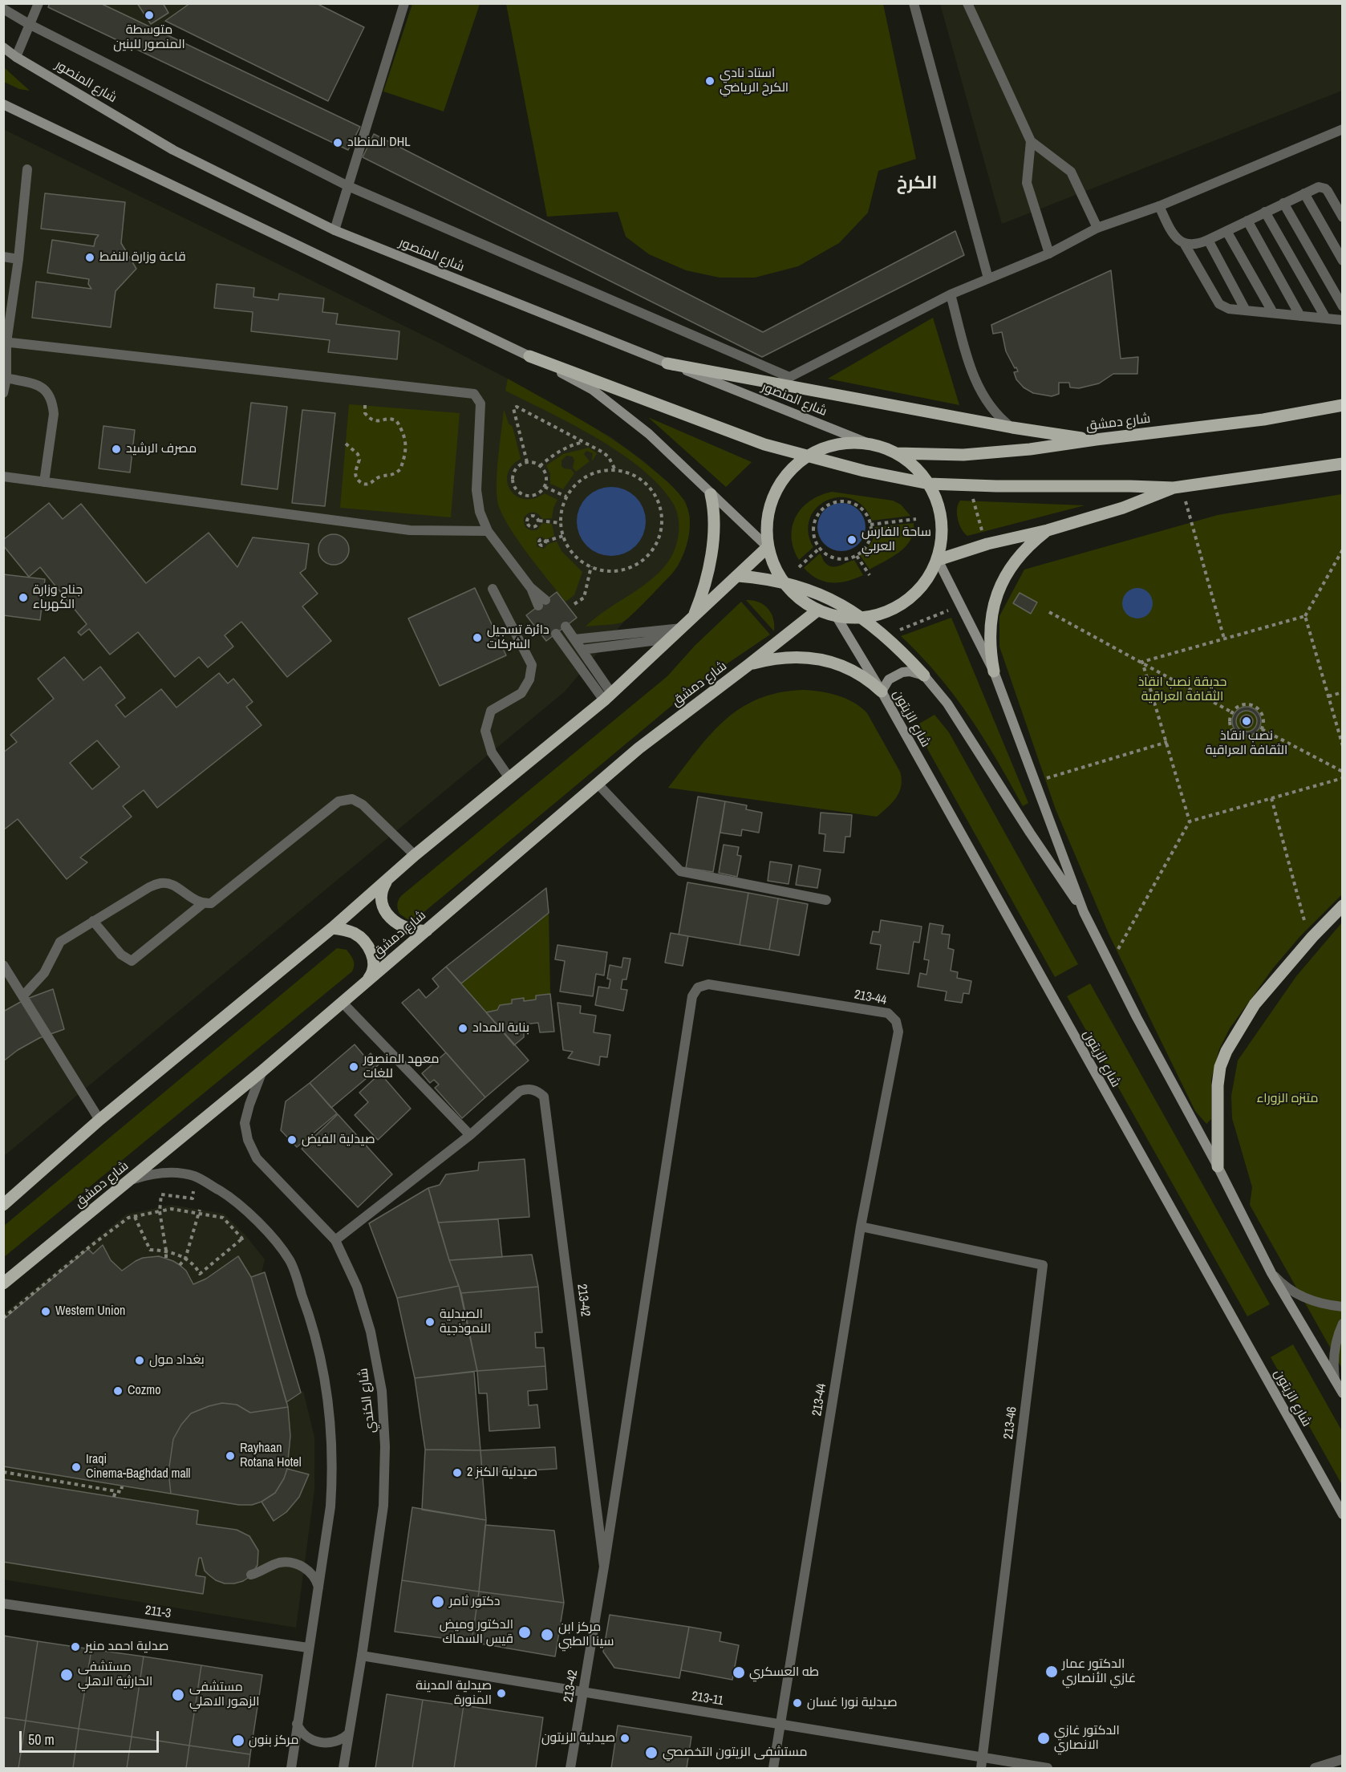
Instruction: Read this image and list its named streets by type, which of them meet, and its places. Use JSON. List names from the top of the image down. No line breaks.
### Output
{"streets":{"main road":["شارع المنصور","شارع دمشق","شارع الزيتون"],"street":["213-44","213-42","شارع الكندي","213-46","211-3","213-11"]},"crossings":[["شارع دمشق","شارع الكندي"],["213-44","213-42"],["213-44","213-46"],["213-44","213-11"],["213-42","شارع الكندي"],["213-42","213-11"],["شارع الكندي","213-11"],["213-46","213-11"]],"districts":["الكرخ"],"parks":["حديقة نصب انقاذ الثقافة العراقية","متنزه الزوراء"],"places":["متوسطة المنصور للبنين","استاد نادي الكرخ الرياضي","المنطاد DHL","قاعة وزارة النفط","مصرف الرشيد","ساحة الفارس العربي","جناح وزارة الكهرباء","دائرة تسجيل الشركات","نصب انقاذ الثقافة العراقية","بناية المداد","معهد المنصور للغات","صيدلية الفيض","Western Union","الصيدلية النموذجية","بغداد مول","Cozmo","Rayhaan Rotana Hotel","Iraqi Cinema-Baghdad mall","صيدلية الكنز 2","دكتور ثامر","الدكتور وميض قيس السماك","مركز ابن سينا الطبي","صدلية احمد منير","الدكتور عمار غازي الأنصاري","طه العسكري","مستشفى الحارثية الاهلي","صيدلية المدينة المنورة","مستشفى الزهور الاهلي","صيدلية نورا غسان","صيدلية الزيتون","الدكتور غازي الانصاري","مركز بنون","مستشفى الزيتون التخصصي"],"scale_bar":"50 m"}
